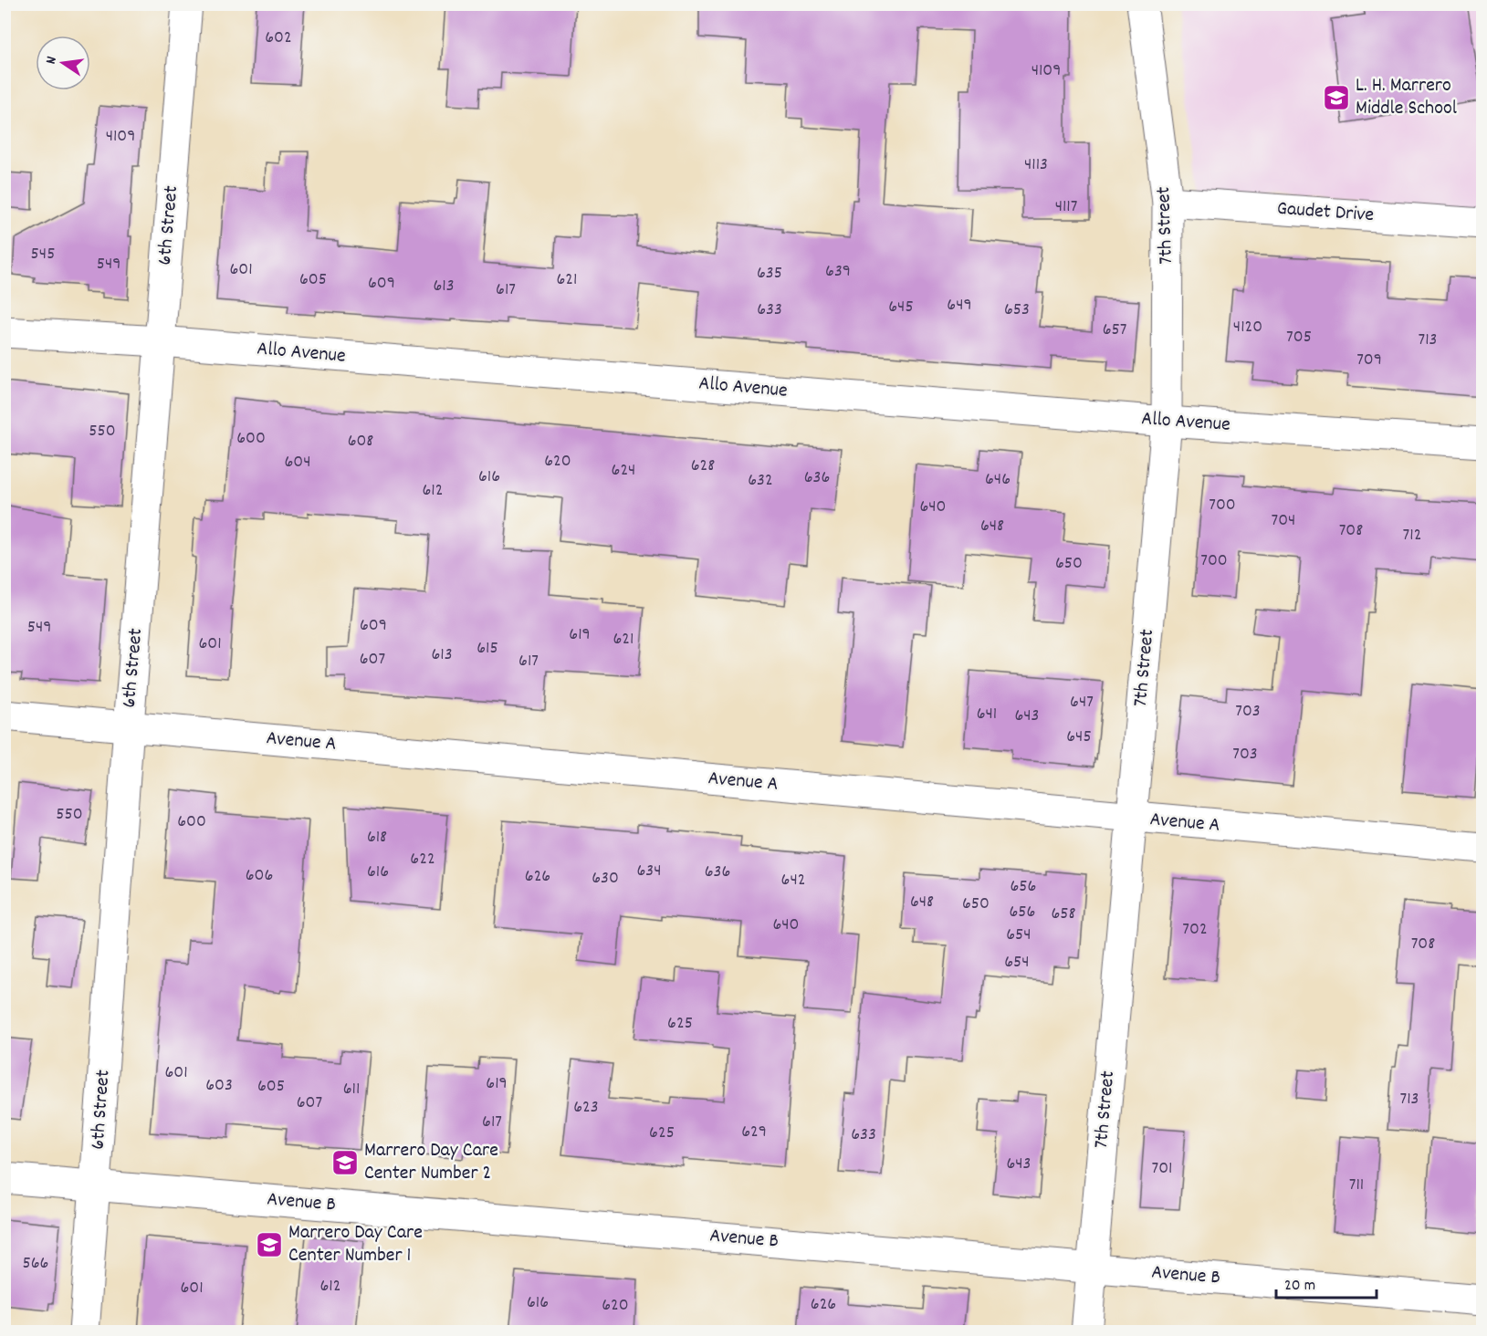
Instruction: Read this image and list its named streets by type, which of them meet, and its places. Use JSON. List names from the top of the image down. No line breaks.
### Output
{"streets":{"street":["Gaudet Drive","6th Street","7th Street","Allo Avenue","Avenue A","Avenue B"]},"crossings":[["Gaudet Drive","7th Street"],["6th Street","Allo Avenue"],["6th Street","Avenue A"],["6th Street","Avenue B"],["7th Street","Allo Avenue"],["7th Street","Avenue A"],["7th Street","Avenue B"]],"places":{"school or university":["L. H. Marrero Middle School","Marrero Day Care Center Number 2","Marrero Day Care Center Number 1"]},"house_numbers":["602","4109","4109","4113","4117","545","549","601","639","635","605","621","609","613","617","649","645","633","653","4120","657","705","713","709","550","600","608","620","604","628","624","616","636","646","632","612","700","640","704","648","708","712","700","650","609","549","619","621","601","615","613","607","617","647","703","641","643","645","703","550","600","618","622","634","616","636","606","626","630","642","656","648","650","656","658","640","702","654","708","654","625","601","619","603","605","611","713","607","623","617","629","625","633","643","701","711","566","612","601","616","626","620"],"scale_bar":"20 m","north":"left"}
